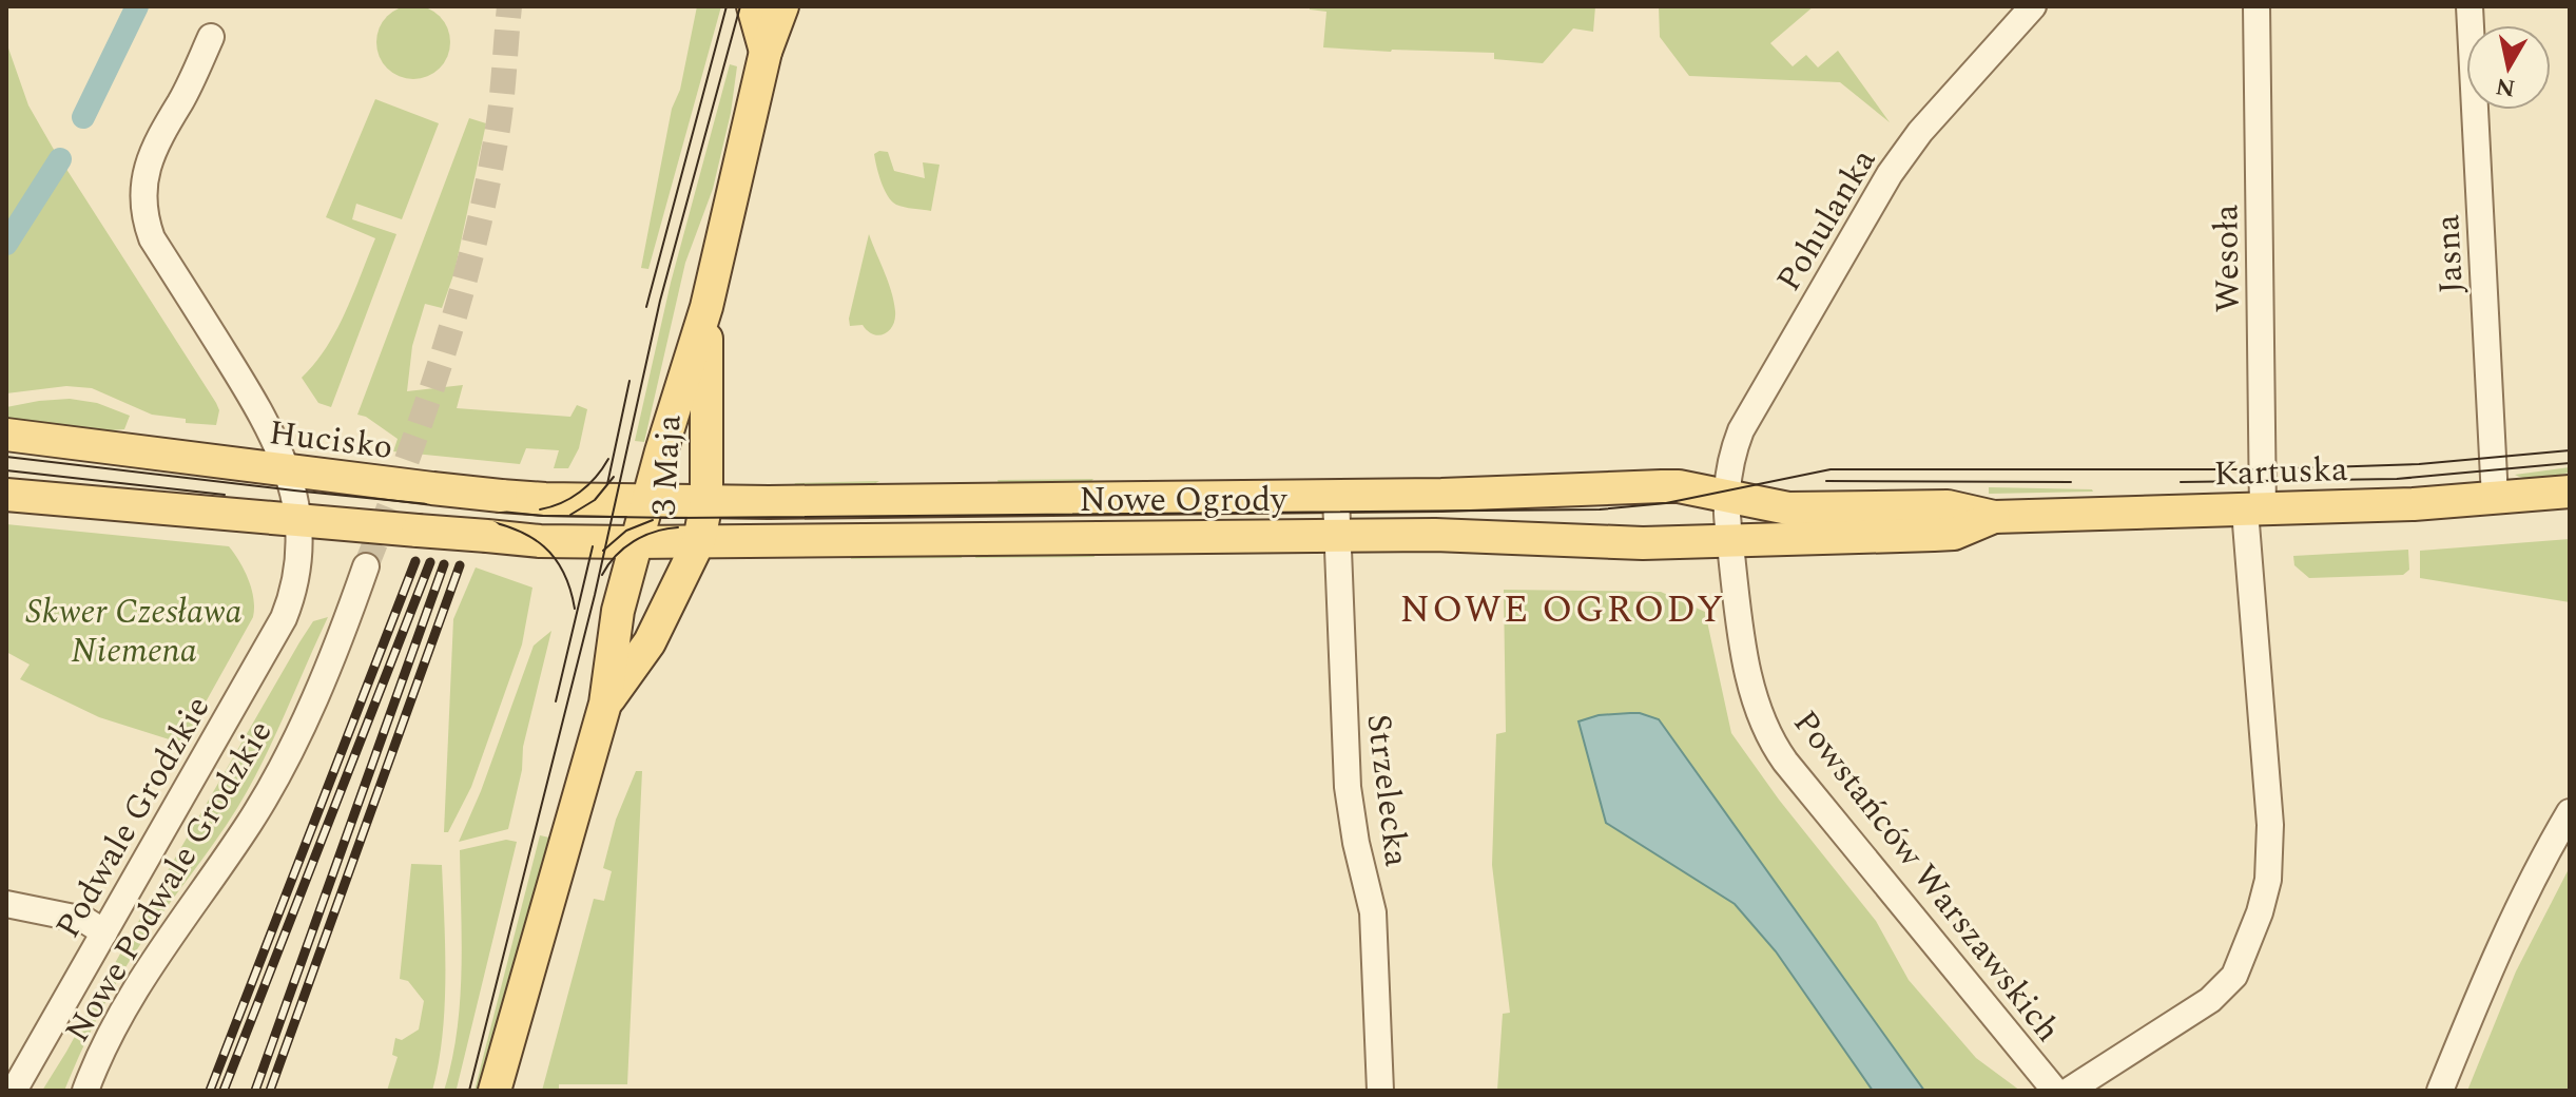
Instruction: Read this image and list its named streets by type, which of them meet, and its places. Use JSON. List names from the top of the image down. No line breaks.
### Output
{"streets":{"main road":["Hucisko","3 Maja","Kartuska","Nowe Ogrody"],"street":["Pohulanka","Jasna","Wesoła","Strzelecka","Podwale Grodzkie","Powstańców Warszawskich","Nowe Podwale Grodzkie"]},"crossings":[["Pohulanka","Kartuska"],["Pohulanka","Nowe Ogrody"],["Pohulanka","Powstańców Warszawskich"],["Jasna","Kartuska"],["Wesoła","Kartuska"],["Hucisko","3 Maja"],["Hucisko","Nowe Ogrody"],["Hucisko","Podwale Grodzkie"],["3 Maja","Nowe Ogrody"],["Kartuska","Nowe Ogrody"],["Kartuska","Powstańców Warszawskich"],["Nowe Ogrody","Strzelecka"],["Nowe Ogrody","Powstańców Warszawskich"]],"districts":["NOWE OGRODY"],"parks":["Skwer Czesława Niemena"],"north":"bottom"}
